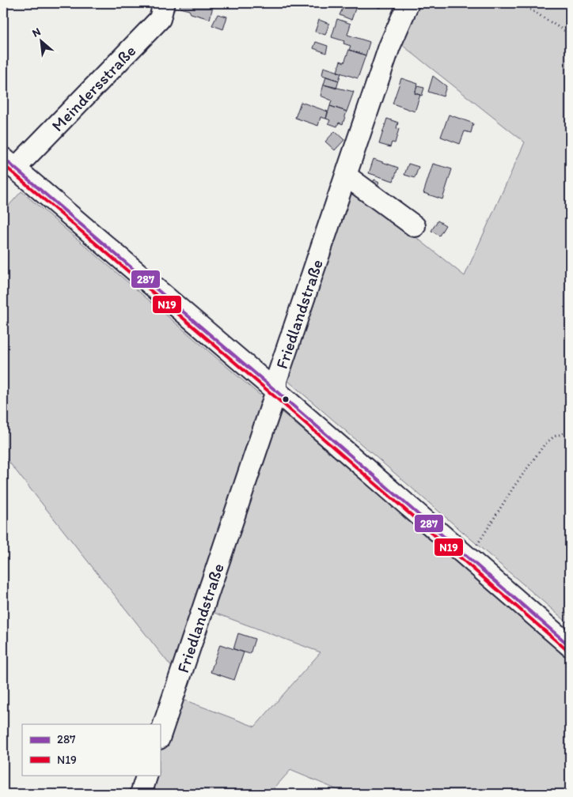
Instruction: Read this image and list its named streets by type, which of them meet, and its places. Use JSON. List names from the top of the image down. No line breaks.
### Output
{"streets":{"street":["Meindersstraße","Friedlandstraße"]},"lines":["transit line 287","transit line N19"],"legend":["287","N19"],"north":"top left"}
